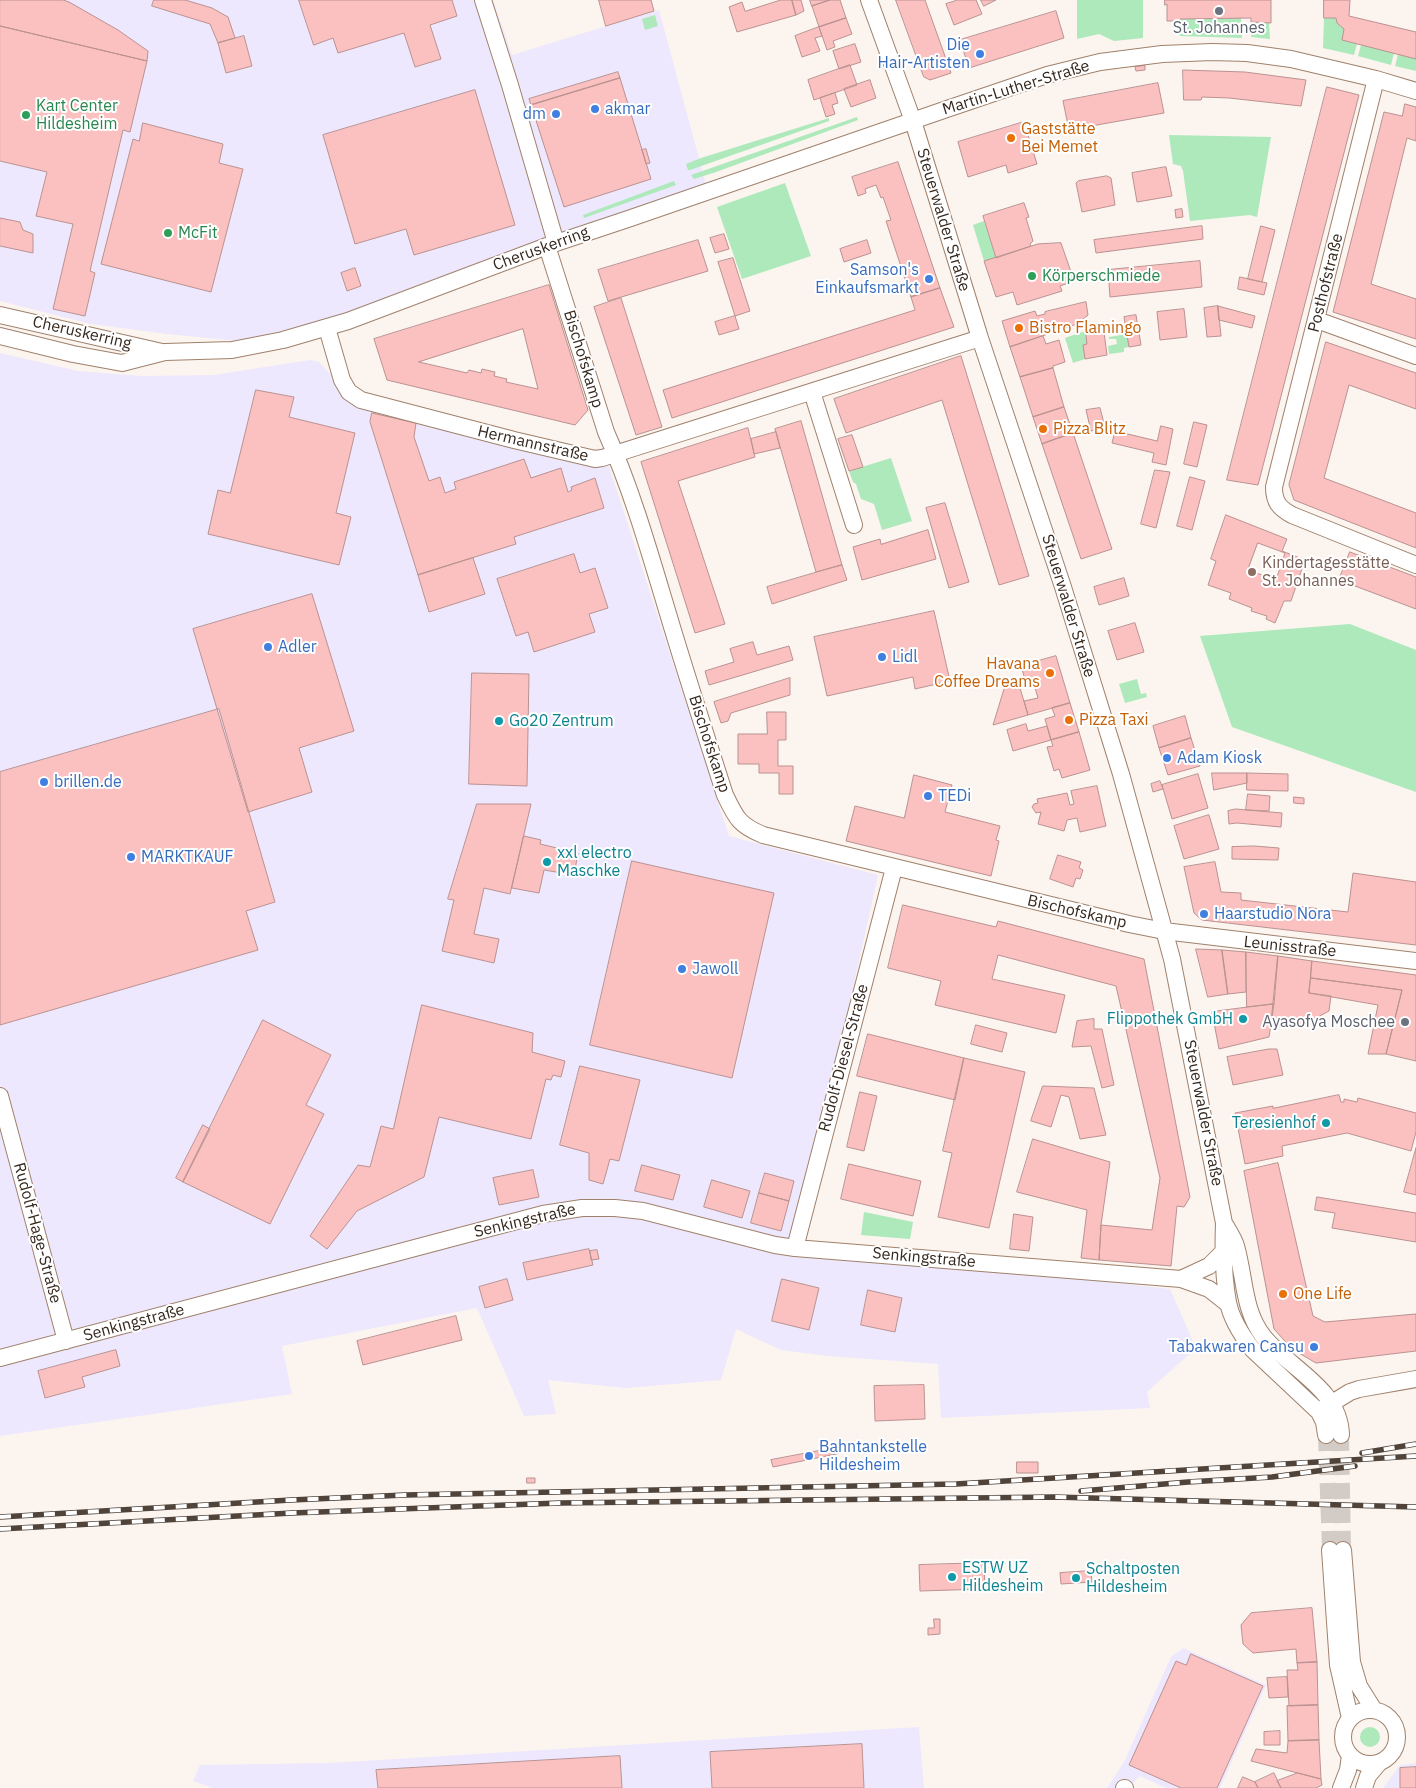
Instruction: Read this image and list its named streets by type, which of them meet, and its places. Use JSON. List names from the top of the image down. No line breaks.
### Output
{"streets":{"street":["Martin-Luther-Straße","Steuerwalder Straße","Cheruskerring","Posthofstraße","Bischofskamp","Hermannstraße","Leunisstraße","Rudolf-Diesel-Straße","Senkingstraße","Rudolf-Hage-Straße"]},"crossings":[["Martin-Luther-Straße","Steuerwalder Straße"],["Martin-Luther-Straße","Cheruskerring"],["Martin-Luther-Straße","Posthofstraße"],["Steuerwalder Straße","Cheruskerring"],["Steuerwalder Straße","Bischofskamp"],["Steuerwalder Straße","Hermannstraße"],["Steuerwalder Straße","Leunisstraße"],["Steuerwalder Straße","Senkingstraße"],["Cheruskerring","Bischofskamp"],["Cheruskerring","Hermannstraße"],["Bischofskamp","Hermannstraße"],["Bischofskamp","Leunisstraße"],["Bischofskamp","Rudolf-Diesel-Straße"],["Rudolf-Diesel-Straße","Senkingstraße"],["Senkingstraße","Rudolf-Hage-Straße"]],"places":["St. Johannes","Die Hair-Artisten","akmar","dm","Kart Center Hildesheim","Gaststätte Bei Memet","McFit","Körperschmiede","Samson's Einkaufsmarkt","Bistro Flamingo","Pizza Blitz","Kindertagesstätte St. Johannes","Adler","Lidl","Havana Coffee Dreams","Pizza Taxi","Go20 Zentrum","Adam Kiosk","brillen.de","TEDi","MARKTKAUF","xxl electro Maschke","Haarstudio Nora","Jawoll","Flippothek GmbH","Ayasofya Moschee","Teresienhof","One Life","Tabakwaren Cansu","Bahntankstelle Hildesheim","ESTW UZ Hildesheim","Schaltposten Hildesheim"]}
